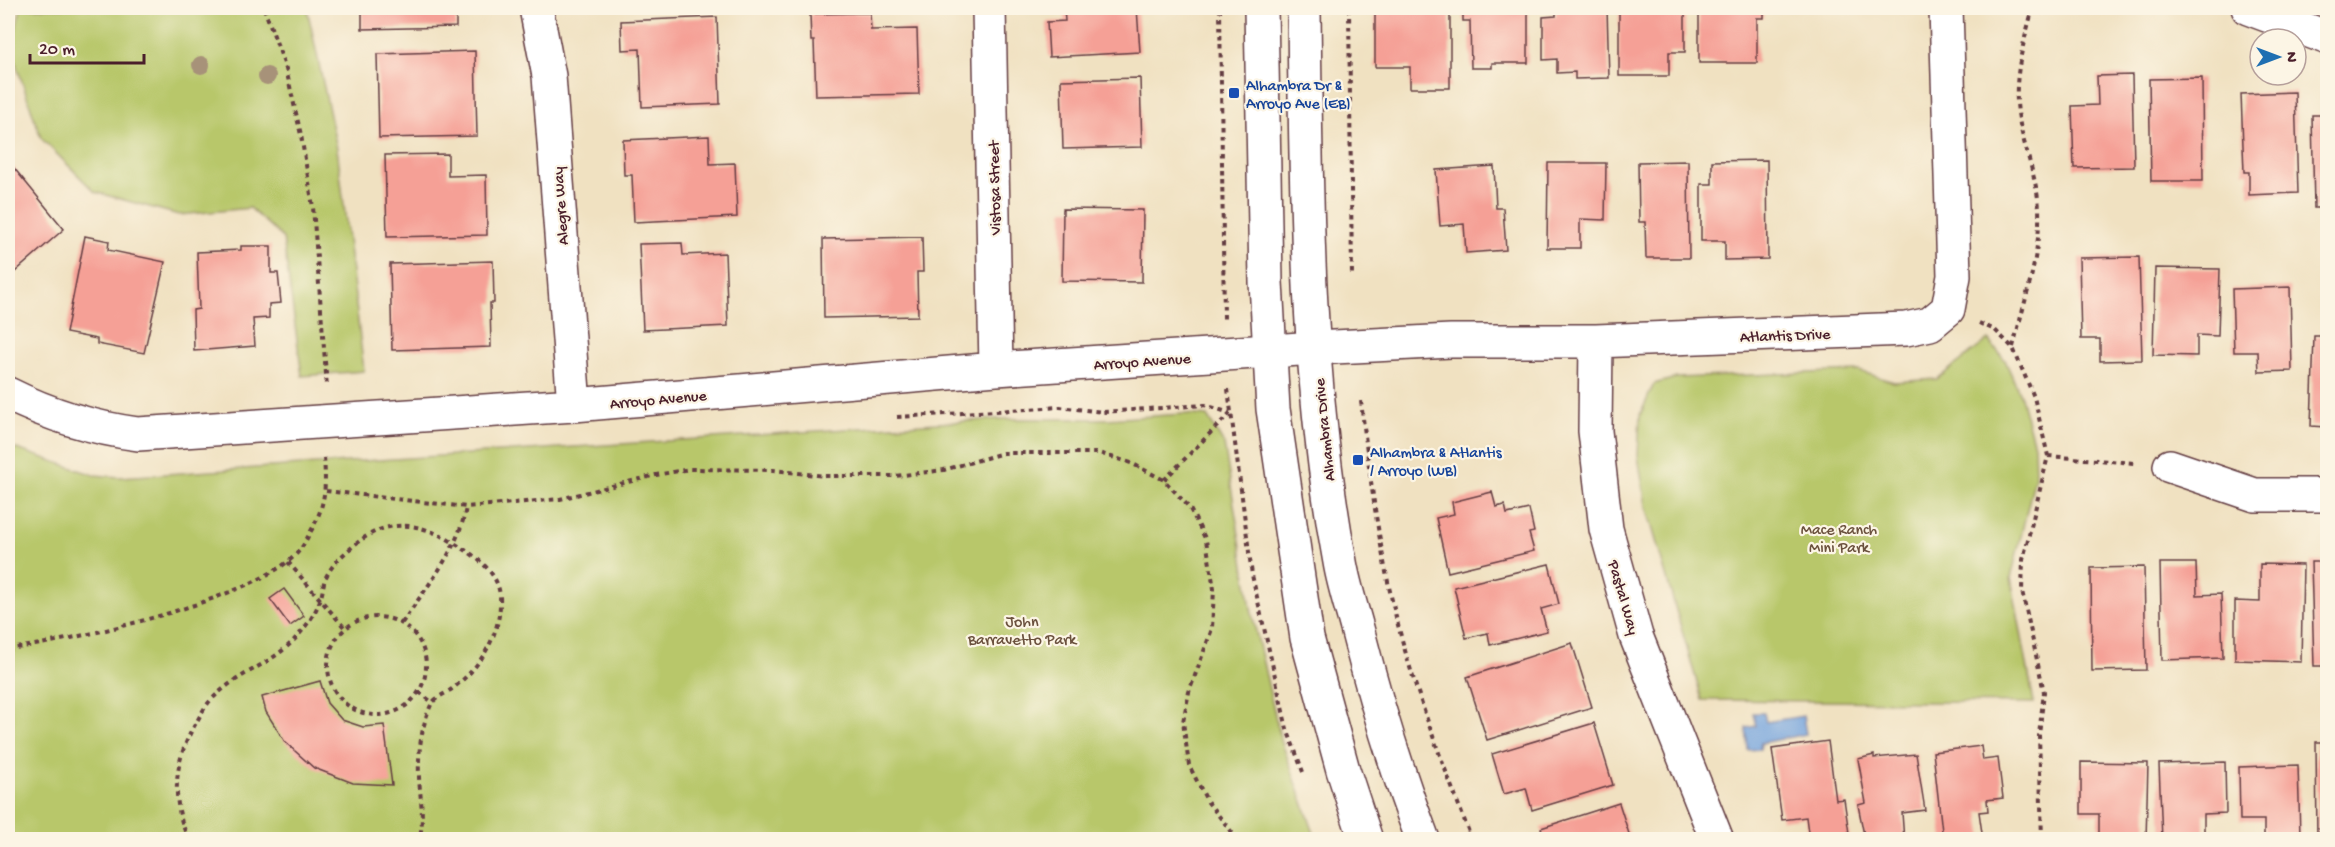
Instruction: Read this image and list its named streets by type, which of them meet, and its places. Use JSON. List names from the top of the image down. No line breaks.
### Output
{"streets":{"street":["Vistosa Street","Alegre Way","Atlantis Drive","Arroyo Avenue","Alhambra Drive","Pastal Way"]},"crossings":[["Vistosa Street","Arroyo Avenue"],["Alegre Way","Arroyo Avenue"],["Atlantis Drive","Arroyo Avenue"],["Atlantis Drive","Alhambra Drive"],["Atlantis Drive","Pastal Way"],["Arroyo Avenue","Alhambra Drive"]],"parks":["Mace Ranch Mini Park","John Barravetto Park"],"places":{"transit":["Alhambra Dr & Arroyo Ave (EB)","Alhambra & Atlantis / Arroyo (WB)"]},"scale_bar":"20 m","north":"right"}
